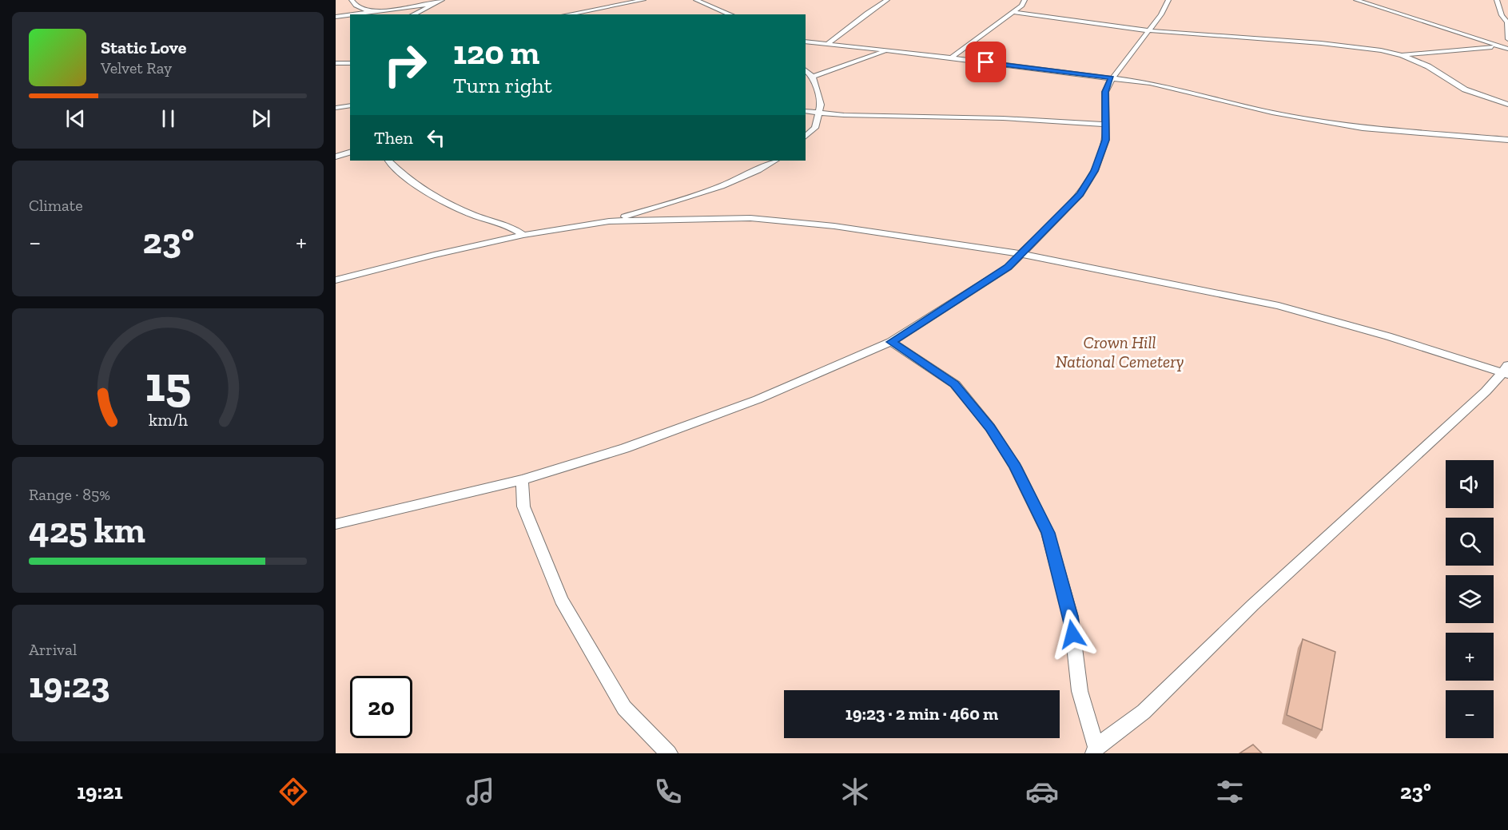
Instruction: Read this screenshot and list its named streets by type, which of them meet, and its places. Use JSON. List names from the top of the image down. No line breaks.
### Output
{"parks":["Crown Hill National Cemetery"],"page":{"turn":["120 m","Turn right"],"song":["Static Love","Velvet Ray"],"then":"Then","tile":["Climate",["Range · 85%","425 km"],["Arrival","19:23"]],"heat":["−","23°","+"],"map_buttons":["+","−"],"limit":"20","trip":"19:23 · 2 min · 460 m","tabs":["19:21","23°"],"gauge":["15","km/h"]}}
